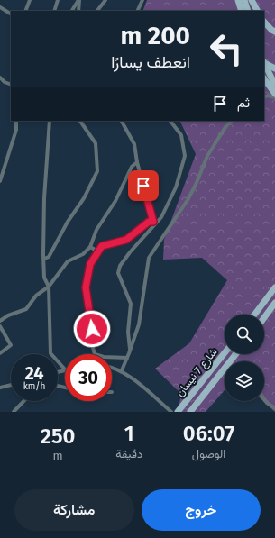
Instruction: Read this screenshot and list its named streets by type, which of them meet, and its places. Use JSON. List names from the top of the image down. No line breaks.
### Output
{"streets":{"main road":["شارع 7 نيسان"]},"page":{"turn":["200 m","انعطف يسارًا"],"then":"ثم","speed":"24 km/h","limit":"30","eta":["06:07","الوصول","1","دقيقة","250","m"],"buttons":["خروج","مشاركة"]}}
